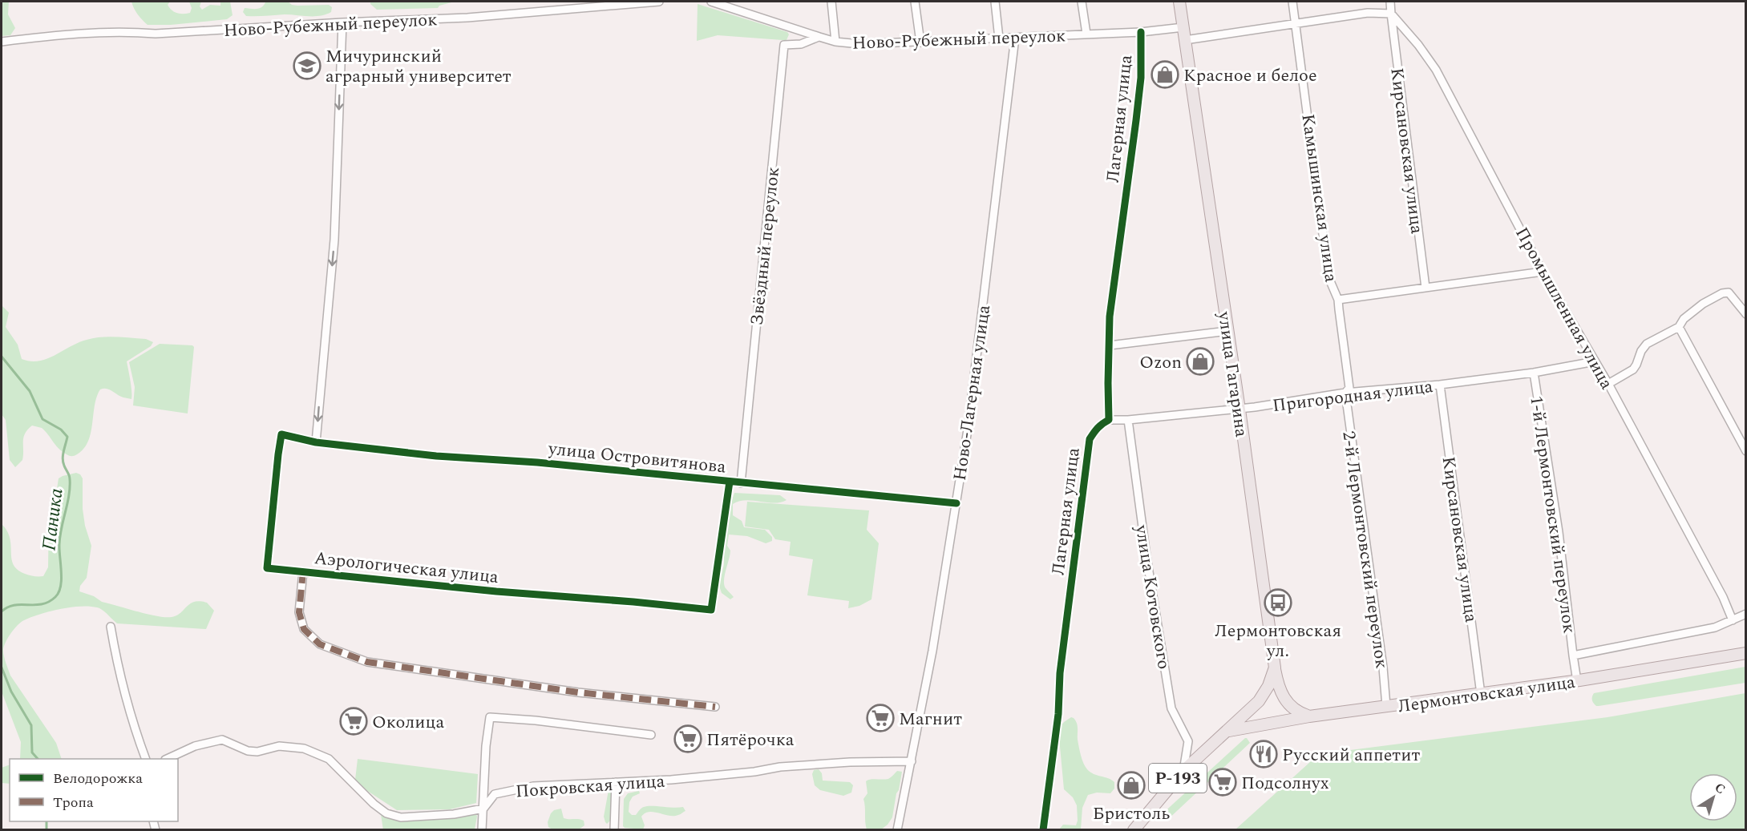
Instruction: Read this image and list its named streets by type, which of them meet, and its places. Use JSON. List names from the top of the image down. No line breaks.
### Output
{"streets":{"main road":["улица Гагарина","Лермонтовская улица","Р-193"],"street":["Ново-Рубежный переулок","Лагерная улица","Кирсановская улица","Камышинская улица","Звёздный переулок","Промышленная улица","Ново-Лагерная улица","Пригородная улица","улица Островитянова","1-й Лермонтовский переулок","2-й Лермонтовский переулок","Аэрологическая улица","улица Котовского","Покровская улица"]},"crossings":[["Ново-Рубежный переулок","Лагерная улица"],["Ново-Рубежный переулок","Звёздный переулок"],["Ново-Рубежный переулок","улица Гагарина"],["Ново-Рубежный переулок","Ново-Лагерная улица"],["Лагерная улица","Пригородная улица"],["Кирсановская улица","Промышленная улица"],["Кирсановская улица","Пригородная улица"],["Кирсановская улица","Лермонтовская улица"],["Камышинская улица","Пригородная улица"],["Камышинская улица","2-й Лермонтовский переулок"],["Звёздный переулок","улица Островитянова"],["Промышленная улица","Пригородная улица"],["улица Гагарина","Пригородная улица"],["улица Гагарина","Лермонтовская улица"],["улица Гагарина","Р-193"],["Ново-Лагерная улица","улица Островитянова"],["Ново-Лагерная улица","Покровская улица"],["Пригородная улица","1-й Лермонтовский переулок"],["Пригородная улица","2-й Лермонтовский переулок"],["Пригородная улица","улица Котовского"],["улица Островитянова","Аэрологическая улица"],["1-й Лермонтовский переулок","Лермонтовская улица"],["2-й Лермонтовский переулок","Лермонтовская улица"],["улица Котовского","Р-193"],["Лермонтовская улица","Р-193"]],"water":["Паника"],"places":{"school or university":["Мичуринский аграрный университет"],"shop":["Красное и белое","Ozon","Бристоль"],"bus stop":["Лермонтовская ул."],"supermarket":["Магнит","Околица","Пятёрочка","Подсолнух"],"restaurant":["Русский аппетит"]},"legend":["Велодорожка","Тропа"],"north":"top right"}
